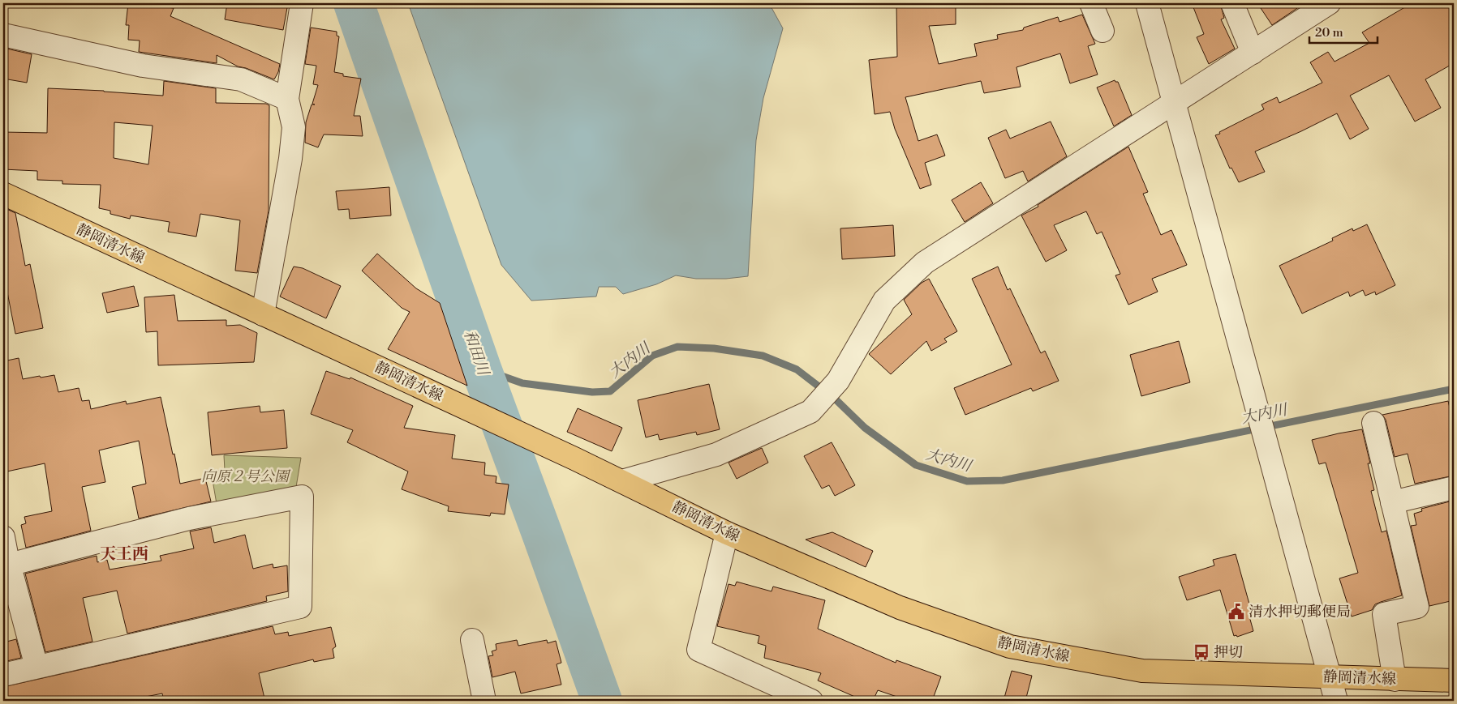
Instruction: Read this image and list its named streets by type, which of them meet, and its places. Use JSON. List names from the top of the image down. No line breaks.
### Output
{"streets":{"main road":["静岡清水線"]},"districts":["天王西"],"water":["和田川","大内川"],"parks":["向原２号公園"],"places":{"public building":["清水押切郵便局"],"bus stop":["押切"]},"scale_bar":"20 m"}
